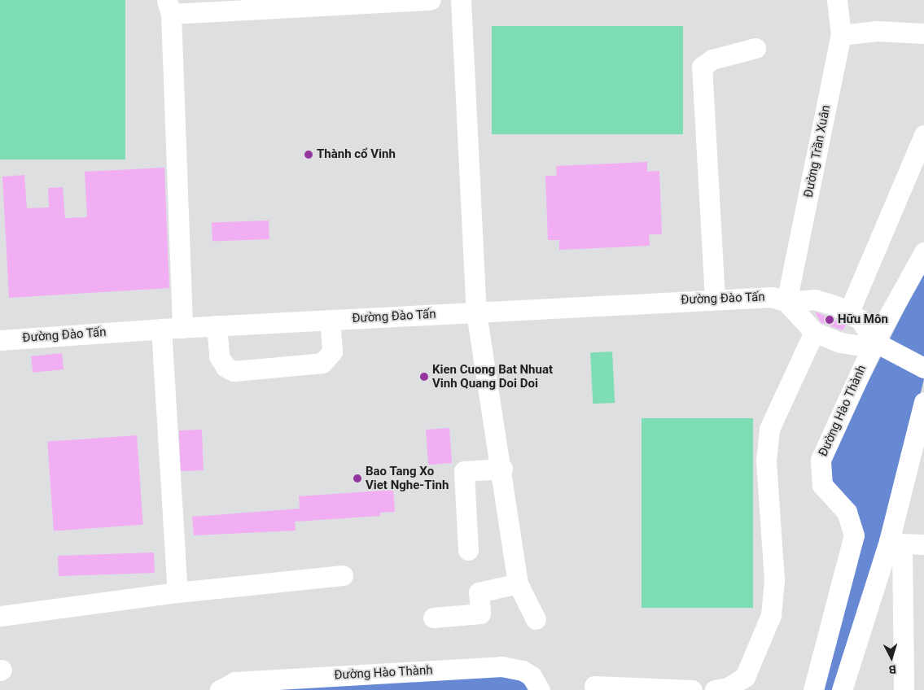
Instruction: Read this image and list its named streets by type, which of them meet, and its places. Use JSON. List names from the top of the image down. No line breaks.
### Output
{"streets":{"street":["Đường Trần Xuân","Đường Đào Tấn","Đường Hào Thành"]},"crossings":[["Đường Trần Xuân","Đường Đào Tấn"],["Đường Đào Tấn","Đường Hào Thành"]],"places":["Thành cổ Vinh","Hữu Môn","Kien Cuong Bat Nhuat Vinh Quang Doi Doi","Bao Tang Xo Viet Nghe-Tinh"],"north":"bottom"}
